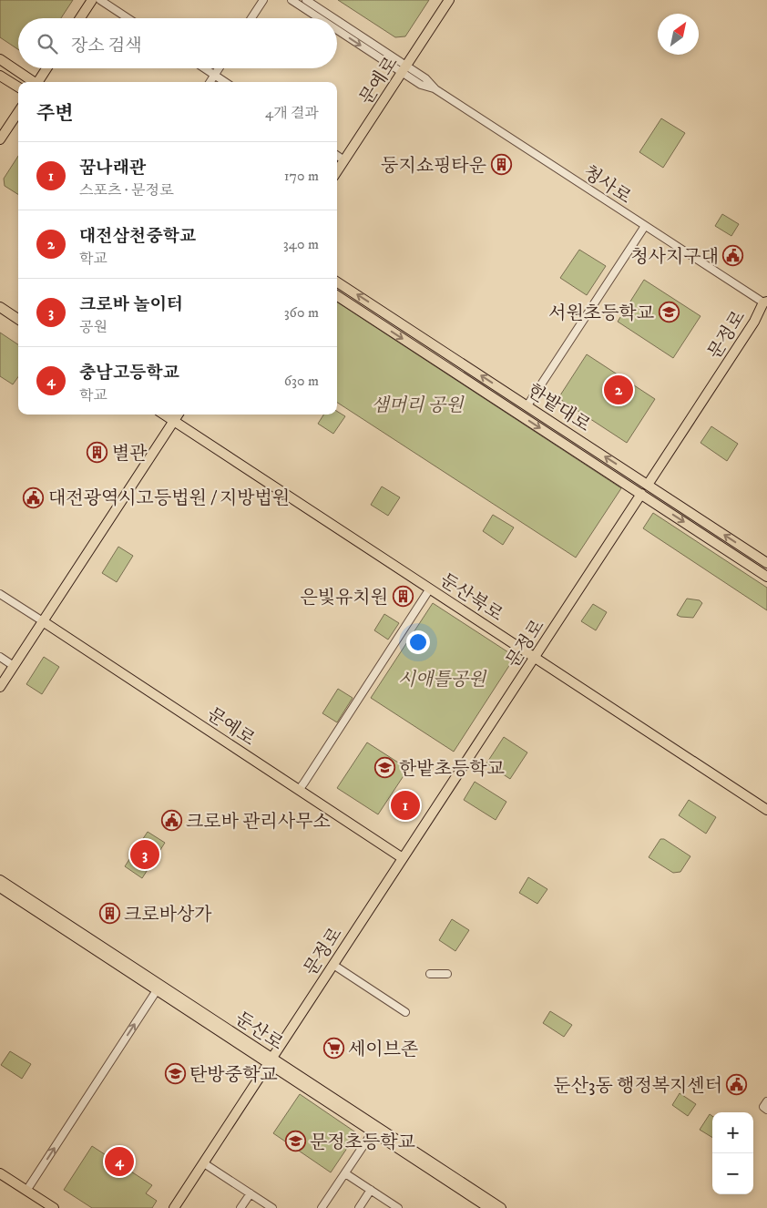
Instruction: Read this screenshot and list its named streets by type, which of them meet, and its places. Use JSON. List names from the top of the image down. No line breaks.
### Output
{"streets":{"main road":["문예로","문정로","한밭대로","둔산북로","둔산로"],"street":["청사로"]},"crossings":[["문예로","청사로"],["문예로","문정로"],["청사로","문정로"],["문정로","한밭대로"],["문정로","둔산북로"],["문정로","둔산로"]],"parks":["샘머리 공원","시애틀공원"],"places":{"building":["둥지쇼핑타운","별관","은빛유치원","크로바상가"],"public building":["청사지구대","대전광역시고등법원 / 지방법원","크로바 관리사무소","둔산3동 행정복지센터"],"school or university":["서원초등학교","한밭초등학교","탄방중학교","문정초등학교"],"supermarket":["세이브존"]},"north":"top right","page":{"search":"장소 검색","heading":["주변","4개 결과"],"list":[{"mark":"1","name":"꿈나래관","note":"스포츠 · 문정로","value":"170 m"},{"mark":"2","name":"대전삼천중학교","note":"학교","value":"340 m"},{"mark":"3","name":"크로바 놀이터","note":"공원","value":"360 m"},{"mark":"4","name":"충남고등학교","note":"학교","value":"630 m"}],"pins":["2","1","3","4"],"map_buttons":["+","−"]}}
